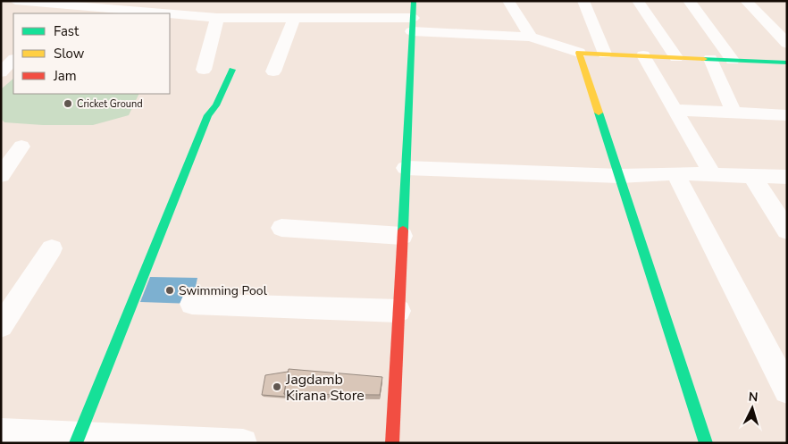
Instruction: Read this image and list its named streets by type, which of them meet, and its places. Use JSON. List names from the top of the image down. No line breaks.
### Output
{"places":["Cricket Ground","Swimming Pool","Jagdamb Kirana Store"],"legend":["Fast","Slow","Jam"],"north":"top"}
